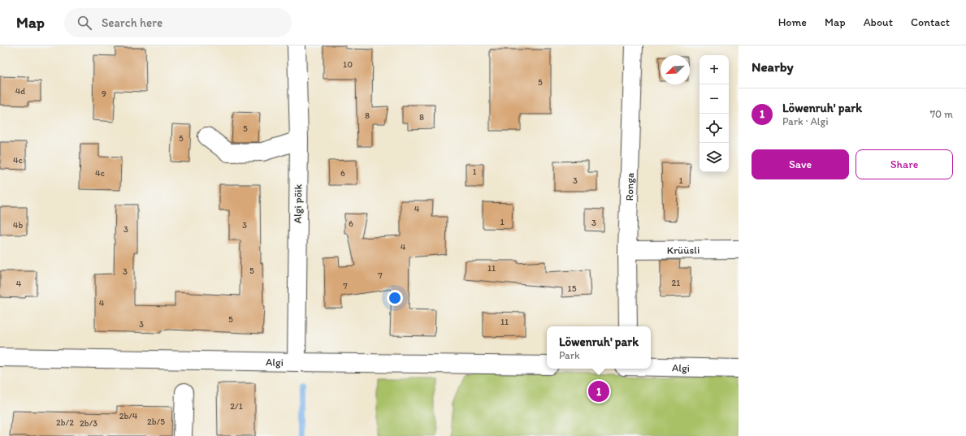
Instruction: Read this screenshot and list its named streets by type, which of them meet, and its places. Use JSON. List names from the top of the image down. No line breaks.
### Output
{"streets":{"street":["Ronga","Algi põik","Krüüsli","Algi"]},"crossings":[["Ronga","Krüüsli"],["Algi põik","Algi"]],"house_numbers":["10","5","4d","9","8","8","5","5","4c","1","4c","6","3","1","4","1","3","6","4b","3","3","4","11","5","3","7","21","4","7","15","4","5","11","3","2/1","2b/4","2b/5","2b/2","2b/3"],"north":"bottom left","page":{"header":"Map","search":"Search here","nav":["Home","Map","About","Contact"],"heading":"Nearby","map_buttons":["+","−"],"list":[{"mark":"1","name":"Löwenruh' park","note":"Park · Algi","value":"70 m"}],"buttons":["Save","Share"],"popup":["Löwenruh' park","Park"],"pins":"1"}}
